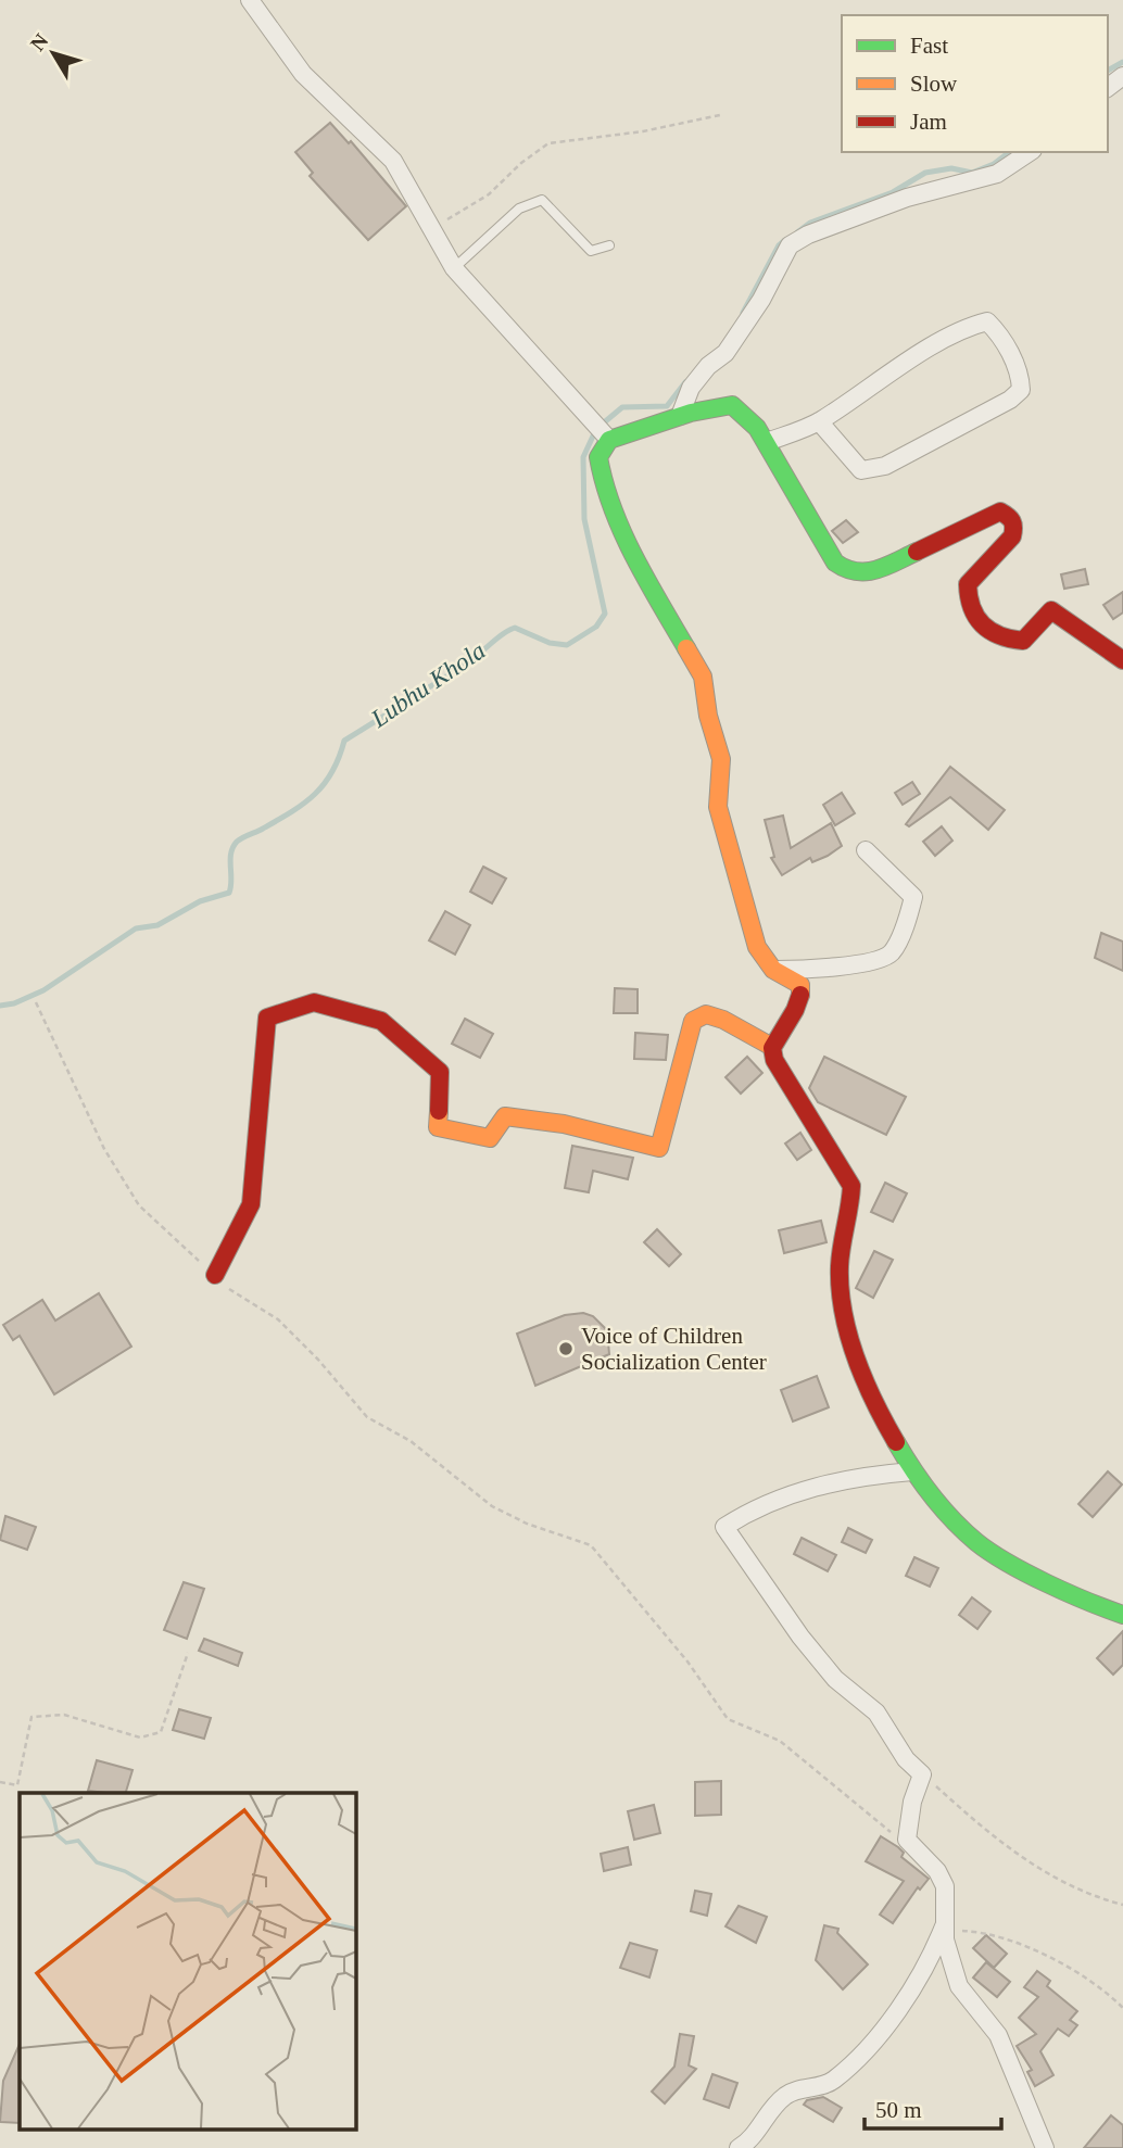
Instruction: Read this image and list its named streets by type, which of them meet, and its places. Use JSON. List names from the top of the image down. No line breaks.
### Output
{"water":["Lubhu Khola"],"places":["Voice of Children Socialization Center"],"legend":["Fast","Slow","Jam"],"scale_bar":"50 m","north":"top left"}
